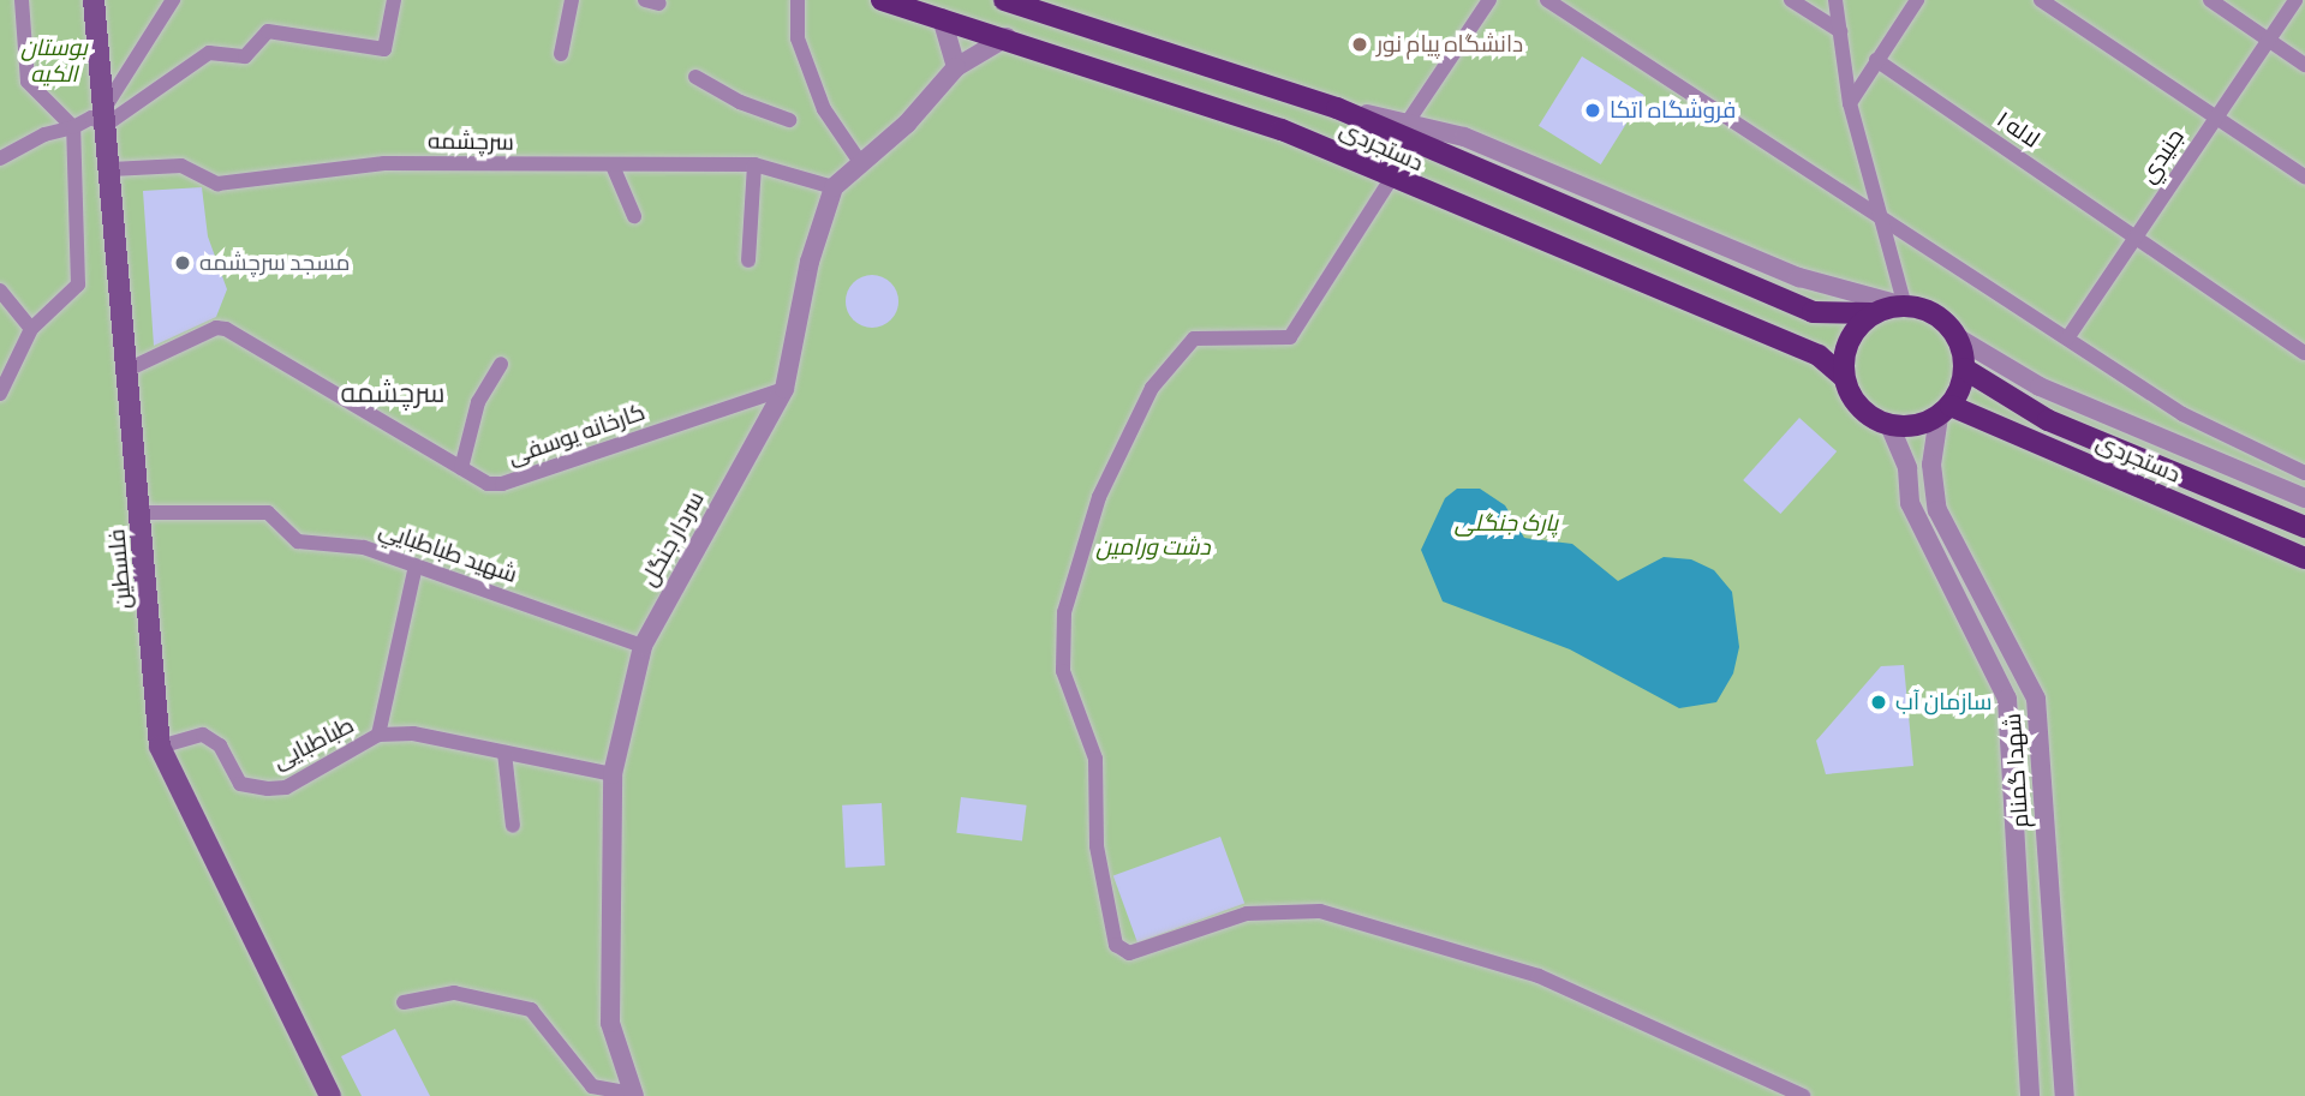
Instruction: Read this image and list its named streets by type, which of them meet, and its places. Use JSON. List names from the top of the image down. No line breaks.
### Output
{"streets":{"main road":["دستجردی","فلسطین"],"street":["لاله ۱","سرچشمه","جنيدي","کارخانه یوسفی","سردار جنگل","شهيد طباطبايي","طباطبایی","شهدا گمنام"]},"crossings":[["لاله ۱","جنيدي"],["سرچشمه","سردار جنگل"],["سرچشمه","فلسطین"],["دستجردی","سردار جنگل"],["دستجردی","شهدا گمنام"],["کارخانه یوسفی","سردار جنگل"],["کارخانه یوسفی","فلسطین"],["سردار جنگل","شهيد طباطبايي"],["سردار جنگل","طباطبایی"],["شهيد طباطبايي","فلسطین"],["فلسطین","طباطبایی"]],"districts":["سرچشمه"],"parks":["بوستان الکیه","پارک جنگلی","دشت ورامین"],"places":["دانشگاه پیام نور","فروشگاه اتکا","مسجد سرچشمه","سازمان آب"]}
